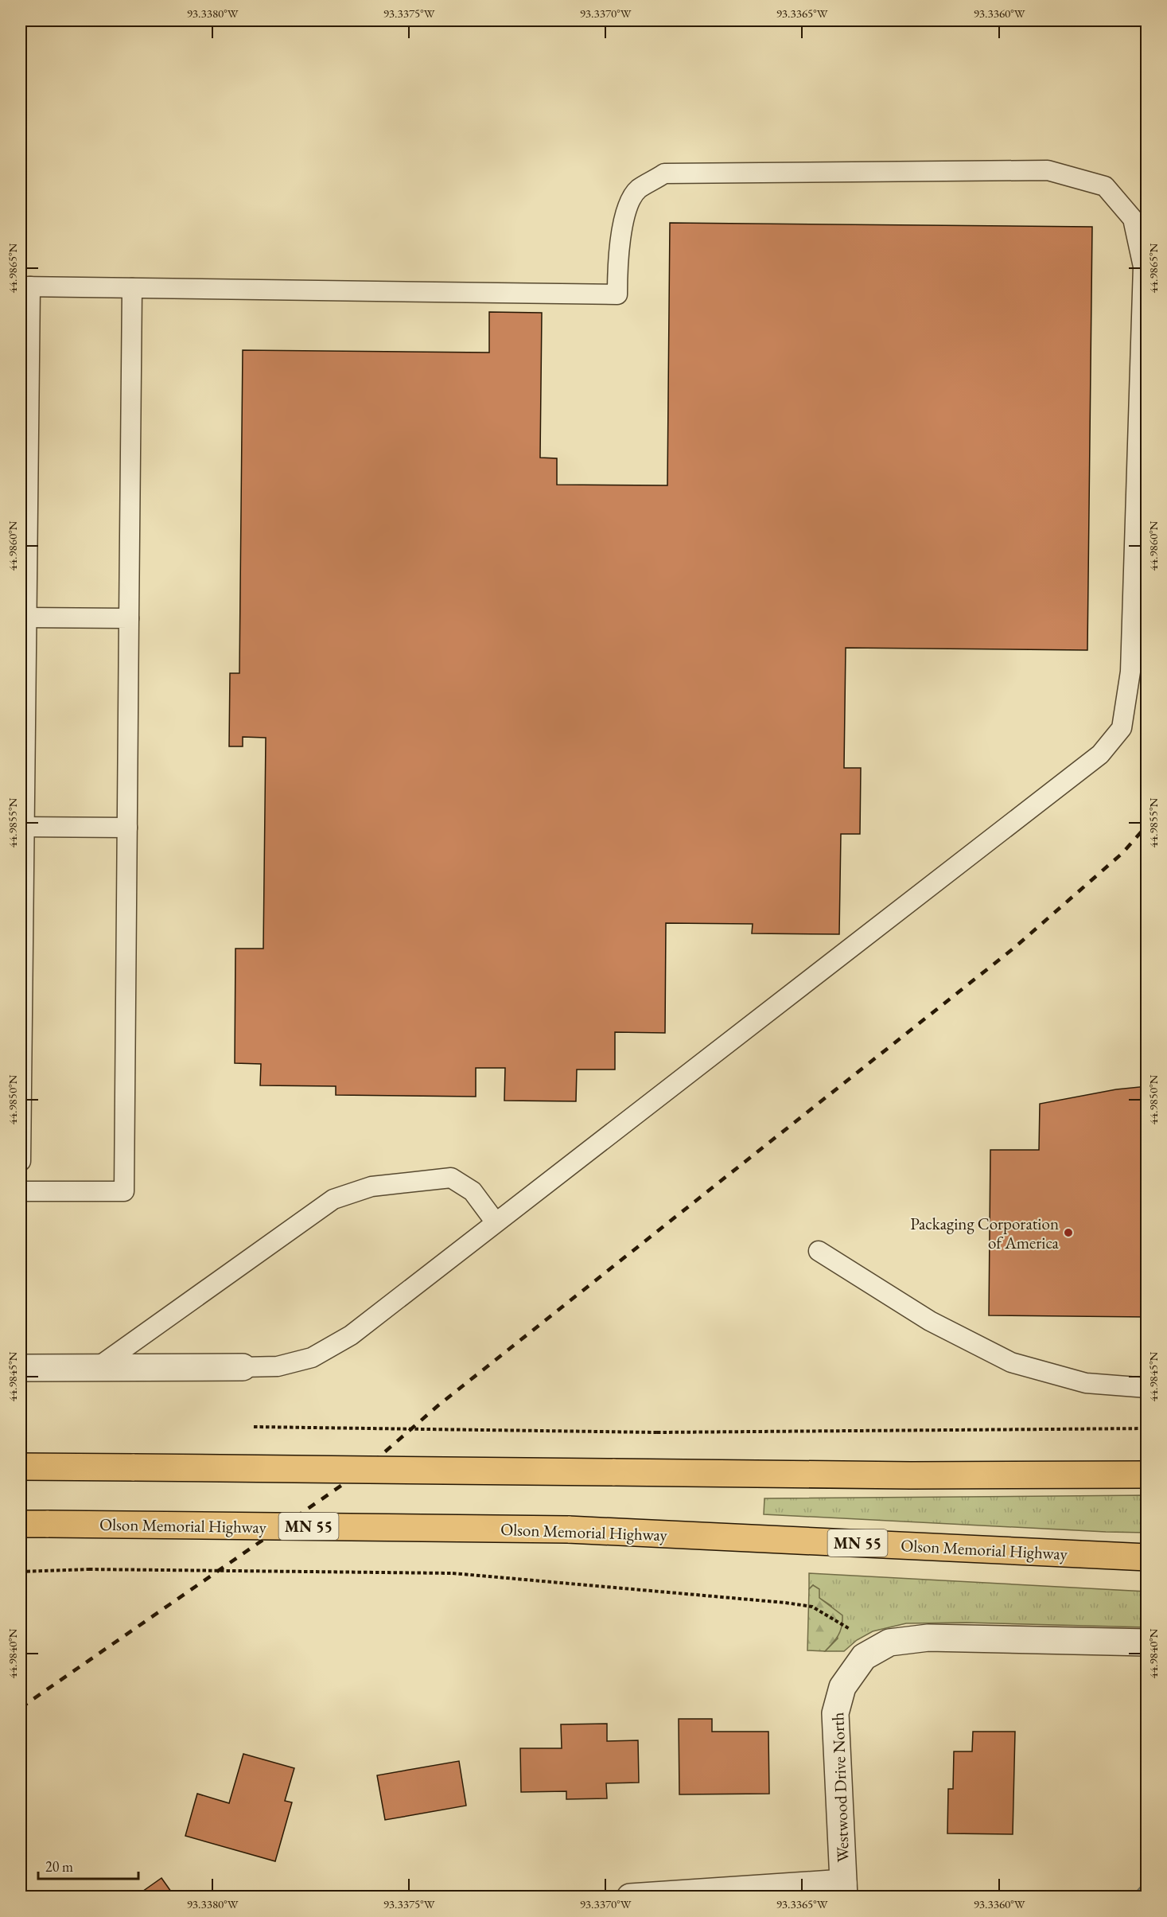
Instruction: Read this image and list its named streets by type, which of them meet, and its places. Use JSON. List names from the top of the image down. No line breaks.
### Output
{"streets":{"main road":["Olson Memorial Highway","MN 55"],"street":["Westwood Drive North"]},"places":["Packaging Corporation of America"],"scale_bar":"20 m","coordinates":["93.3380°W","93.3375°W","93.3370°W","93.3365°W","93.3360°W","44.9865°N","44.9860°N","44.9855°N","44.9850°N","44.9845°N","44.9840°N"]}
